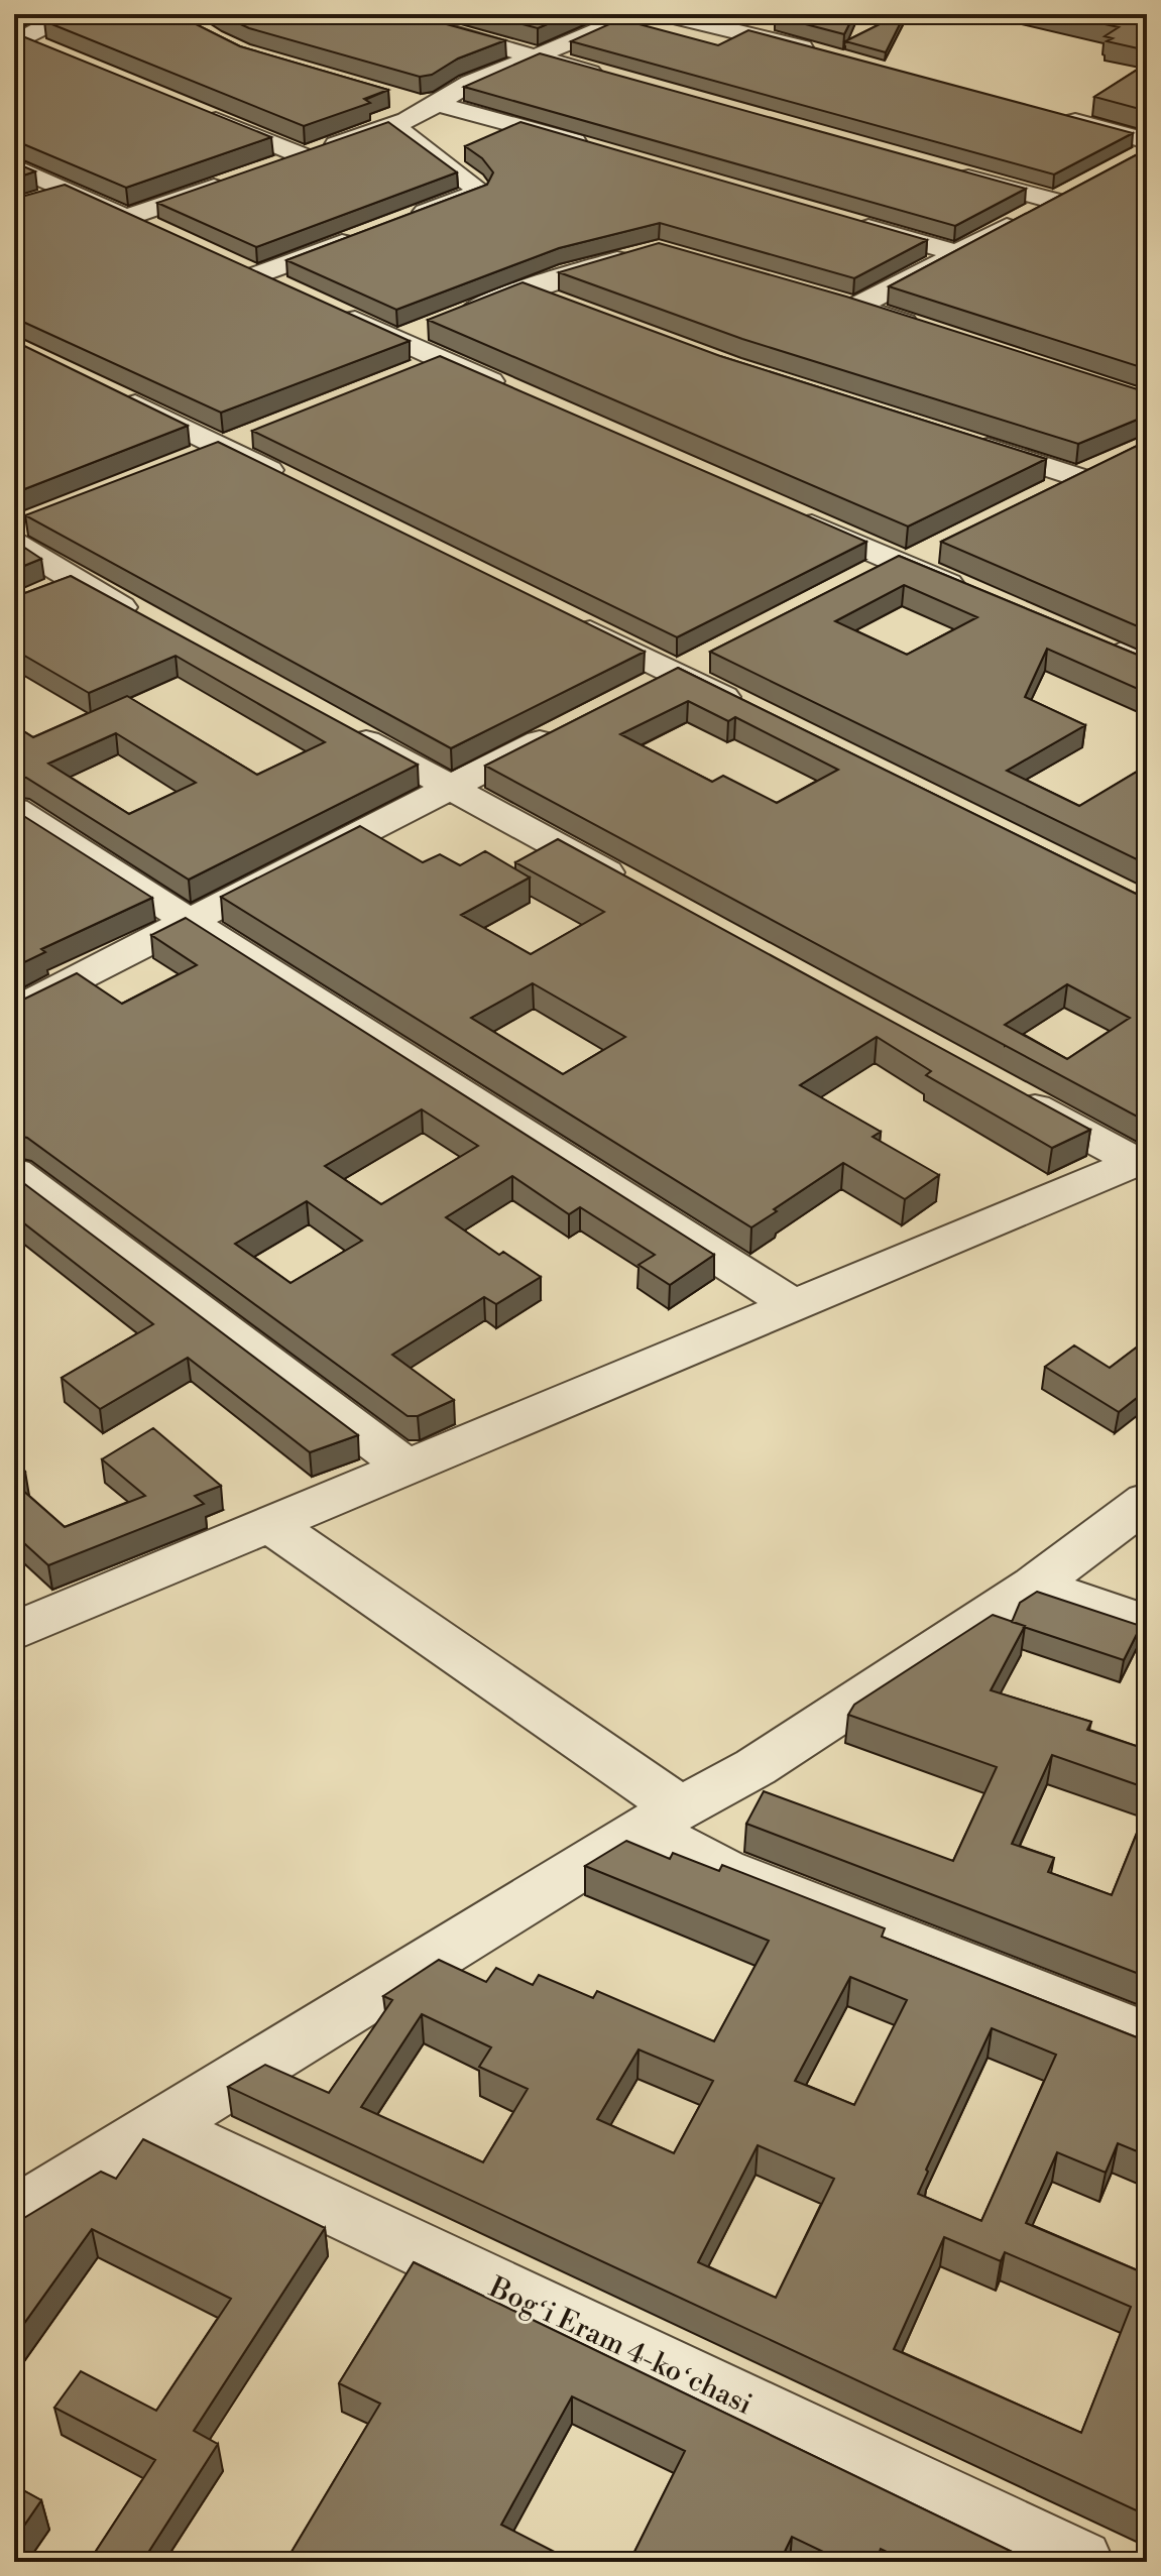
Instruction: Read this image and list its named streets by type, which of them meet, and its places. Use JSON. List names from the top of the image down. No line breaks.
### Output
{"streets":{"street":["Bogʻi Eram 4-koʻchasi"]}}
